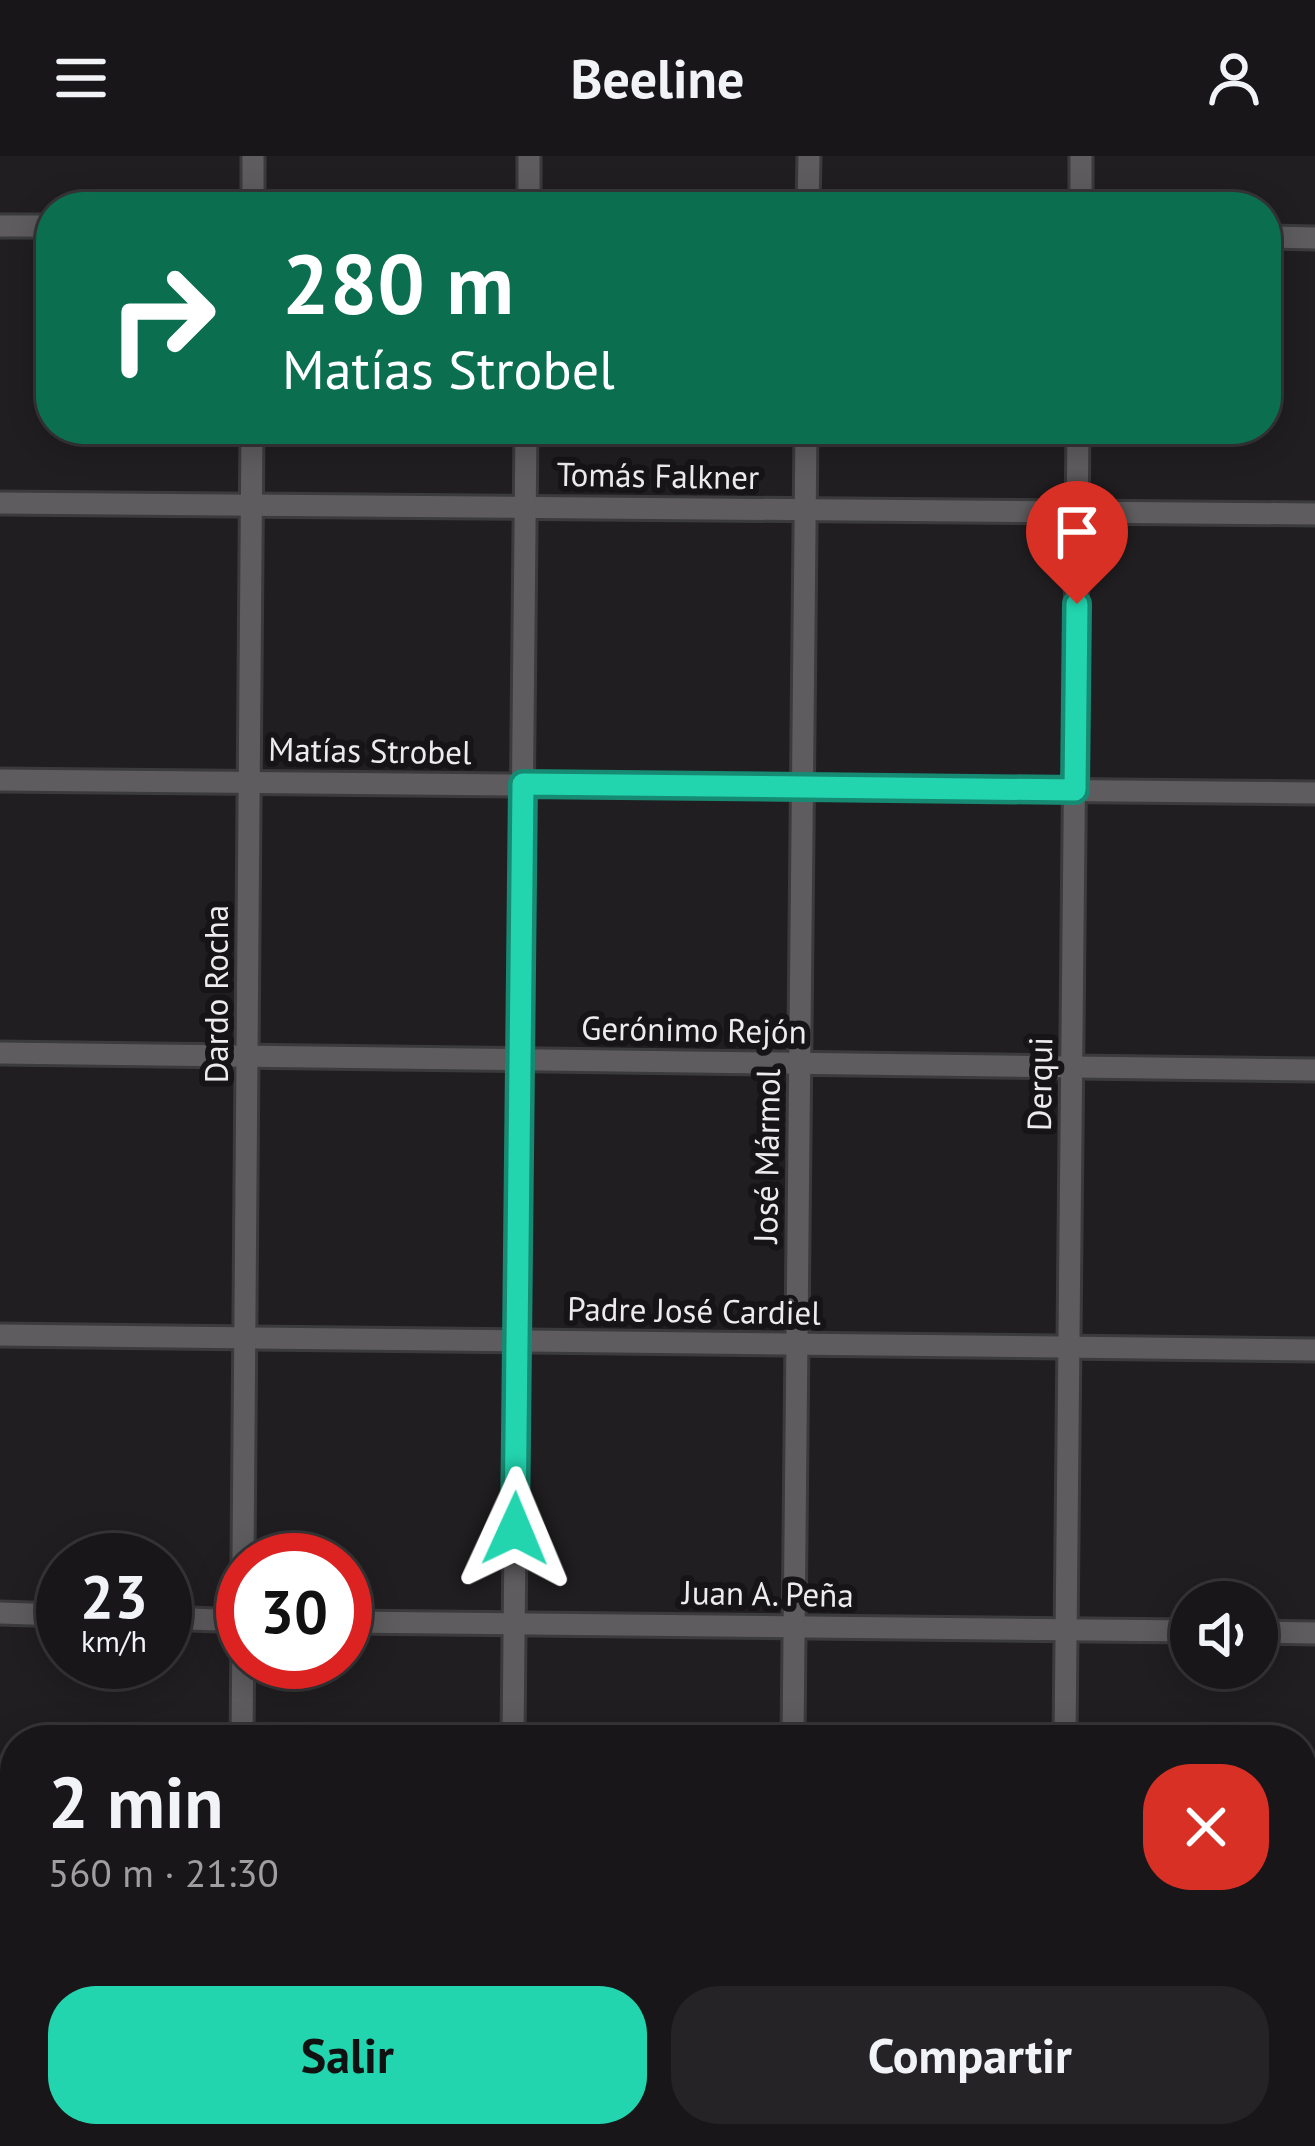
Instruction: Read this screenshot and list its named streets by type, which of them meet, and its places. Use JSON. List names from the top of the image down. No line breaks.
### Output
{"streets":{"street":["Tomás Falkner","Matías Strobel","Dardo Rocha","Gerónimo Rejón","Derqui","José Mármol","Padre José Cardiel","Juan A. Peña"]},"crossings":[["Tomás Falkner","Dardo Rocha"],["Tomás Falkner","Derqui"],["Tomás Falkner","José Mármol"],["Matías Strobel","Dardo Rocha"],["Matías Strobel","Derqui"],["Matías Strobel","José Mármol"],["Dardo Rocha","Gerónimo Rejón"],["Dardo Rocha","Padre José Cardiel"],["Gerónimo Rejón","Derqui"],["Gerónimo Rejón","José Mármol"],["Derqui","Padre José Cardiel"],["Derqui","Juan A. Peña"],["José Mármol","Padre José Cardiel"],["José Mármol","Juan A. Peña"]],"page":{"header":"Beeline","turn":["280 m","Matías Strobel"],"speed":"23 km/h","limit":"30","heading":["2 min","560 m · 21:30"],"buttons":["Salir","Compartir"]}}
